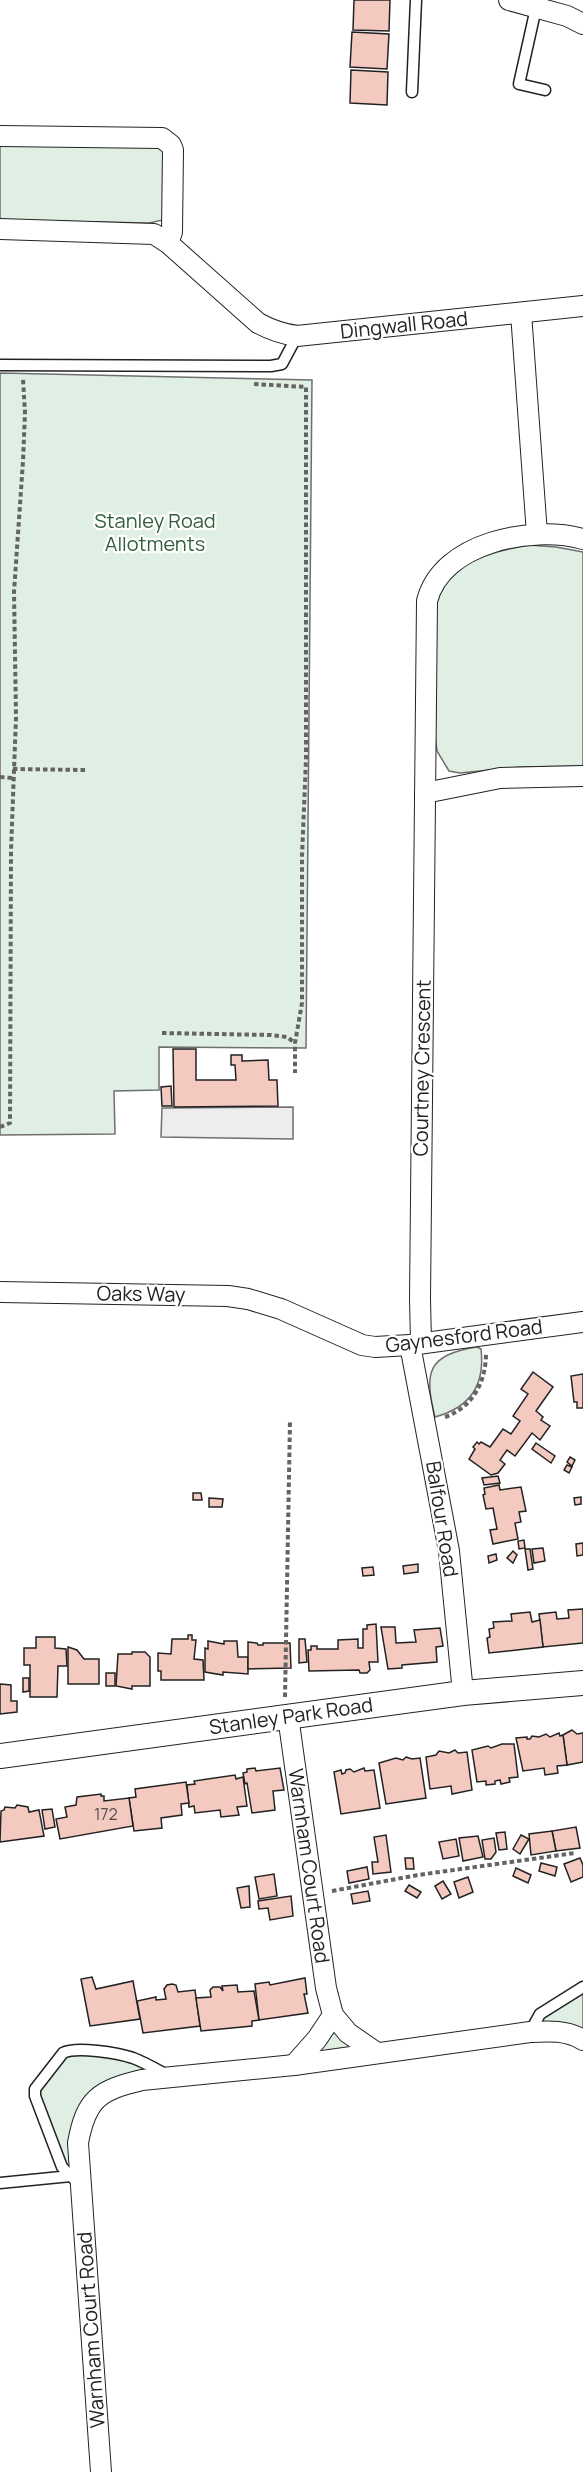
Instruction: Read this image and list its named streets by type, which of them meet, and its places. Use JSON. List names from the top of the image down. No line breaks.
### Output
{"streets":{"street":["Dingwall Road","Courtney Crescent","Oaks Way","Gaynesford Road","Balfour Road","Stanley Park Road","Warnham Court Road"]},"crossings":[["Courtney Crescent","Gaynesford Road"],["Courtney Crescent","Balfour Road"],["Oaks Way","Gaynesford Road"],["Gaynesford Road","Balfour Road"],["Balfour Road","Stanley Park Road"],["Stanley Park Road","Warnham Court Road"]],"parks":["Stanley Road Allotments"],"house_numbers":["172"]}
